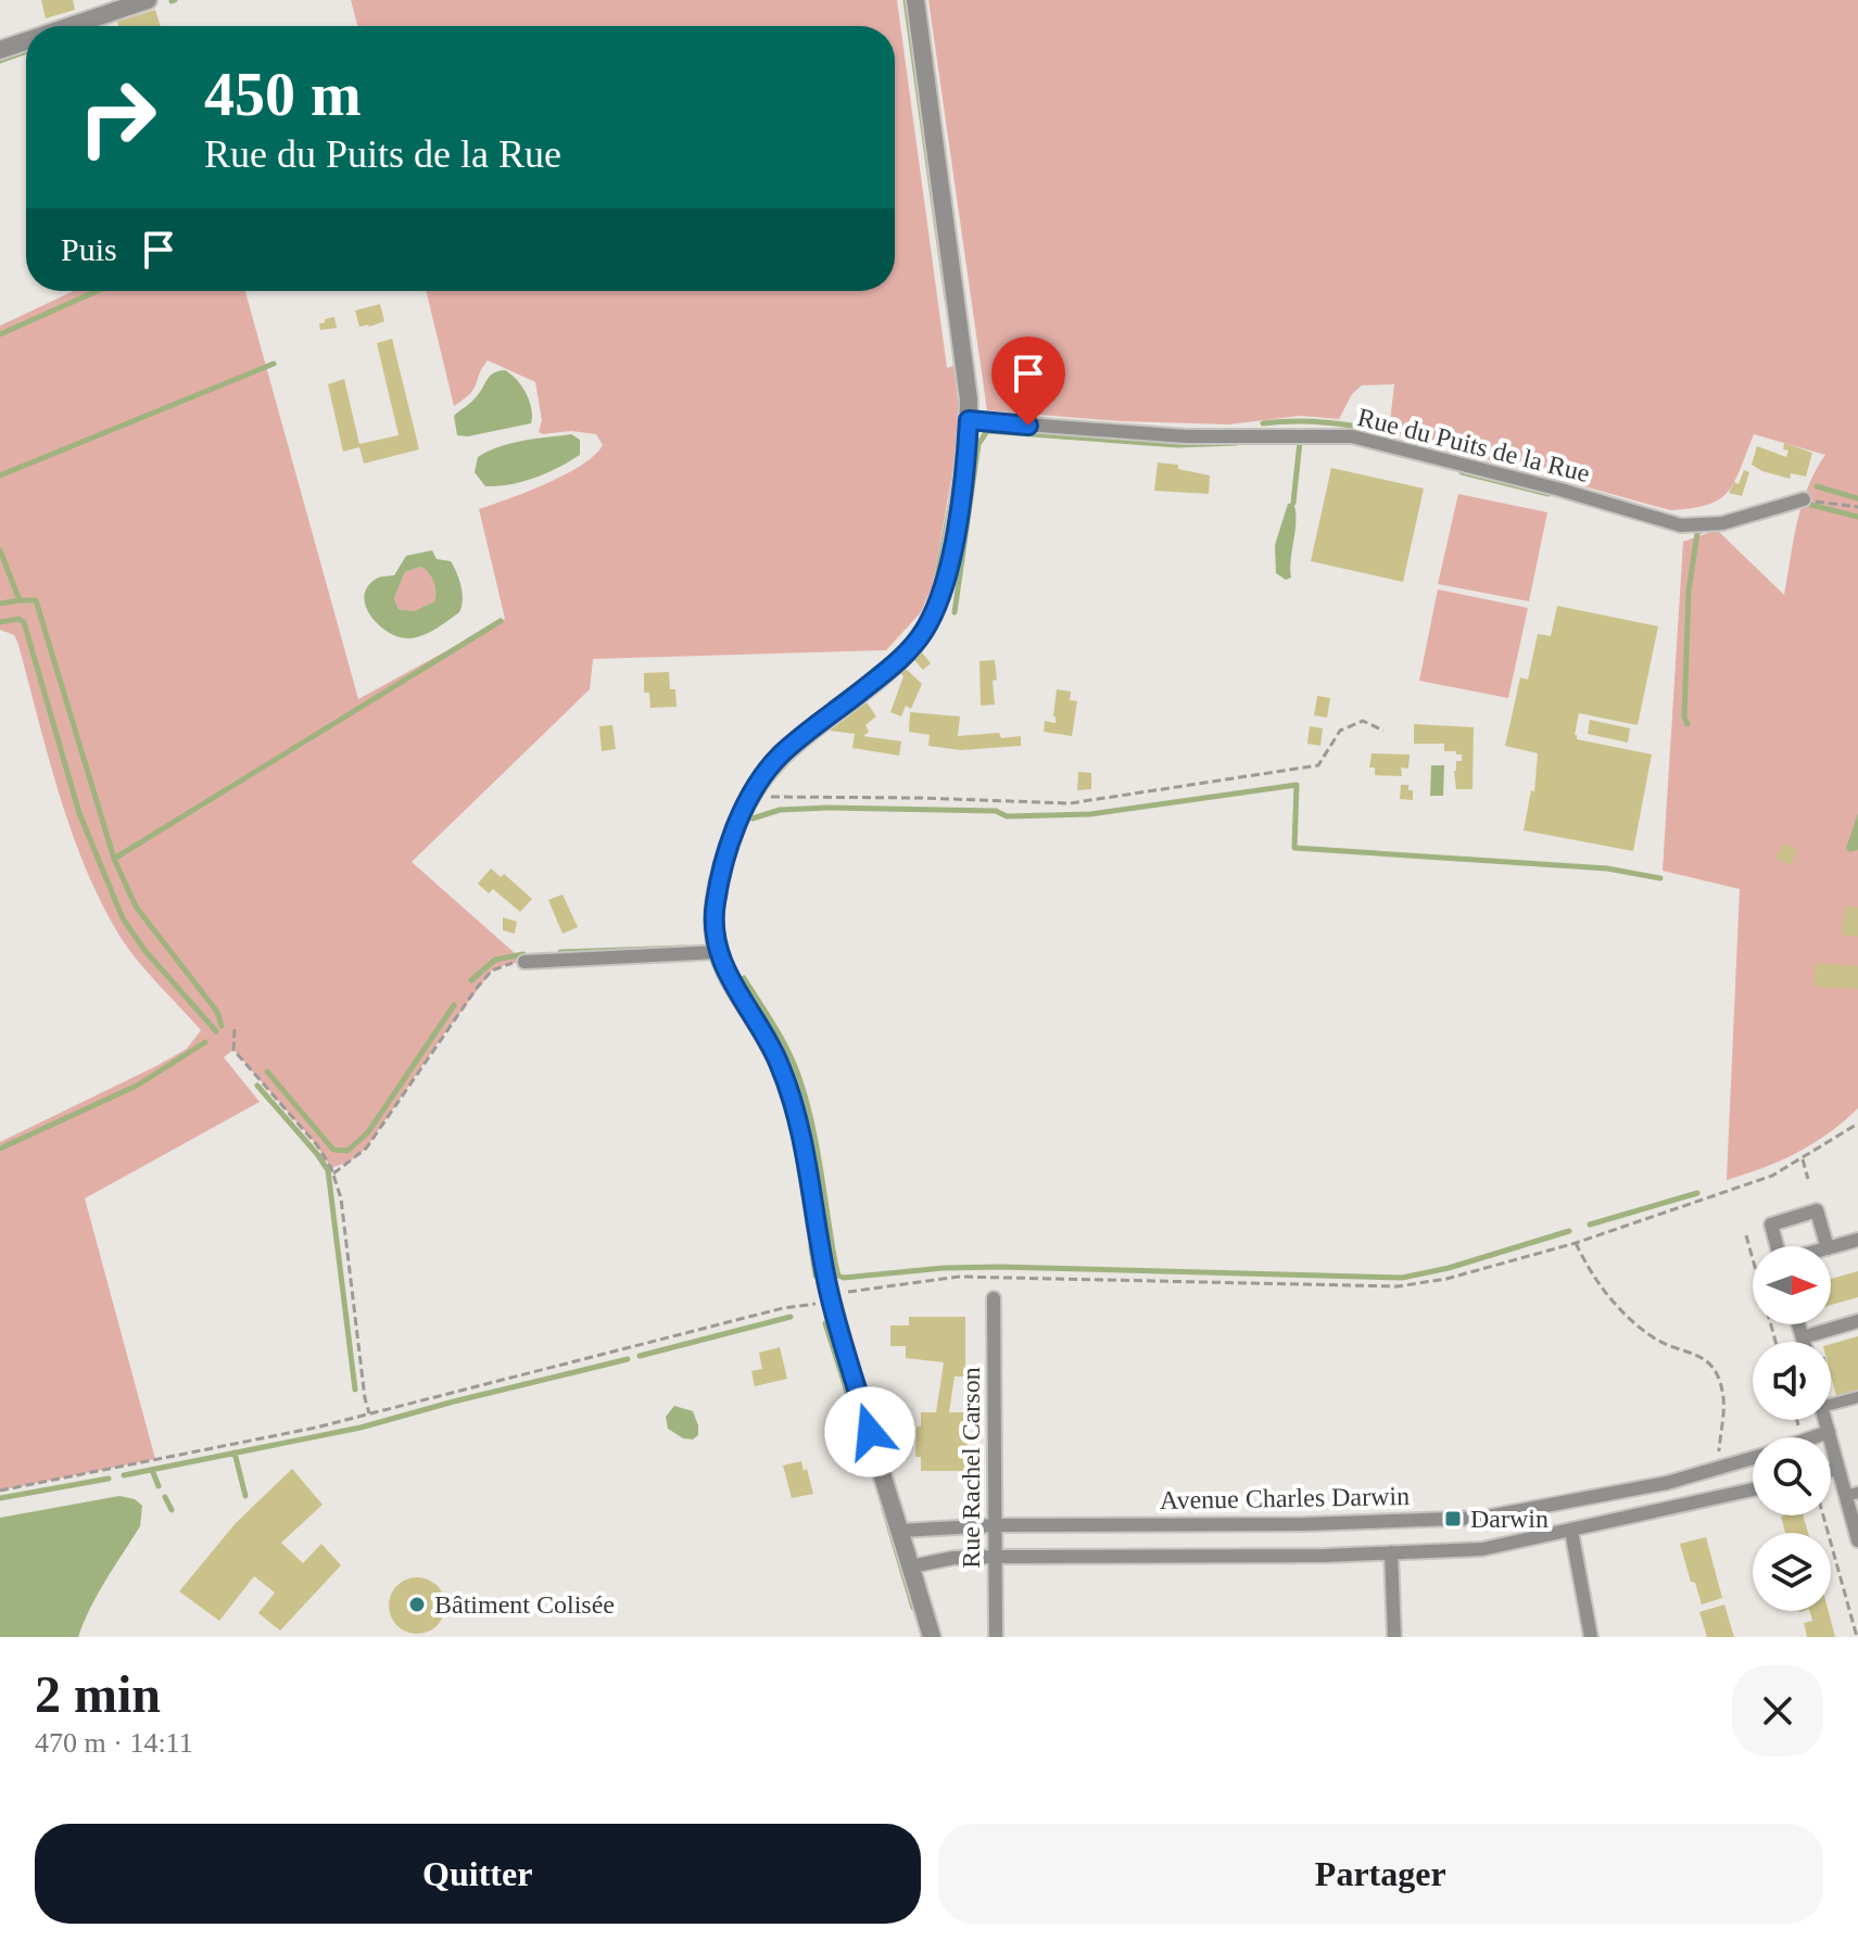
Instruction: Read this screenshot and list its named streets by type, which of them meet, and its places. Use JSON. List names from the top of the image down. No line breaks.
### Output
{"streets":{"street":["Rue du Puits de la Rue","Rue Rachel Carson","Avenue Charles Darwin"]},"crossings":[["Rue Rachel Carson","Avenue Charles Darwin"]],"places":{"transit":["Darwin"],"other":["Bâtiment Colisée"]},"north":"right","page":{"turn":["450 m","Rue du Puits de la Rue"],"then":"Puis","heading":["2 min","470 m · 14:11"],"buttons":["Quitter","Partager"]}}
